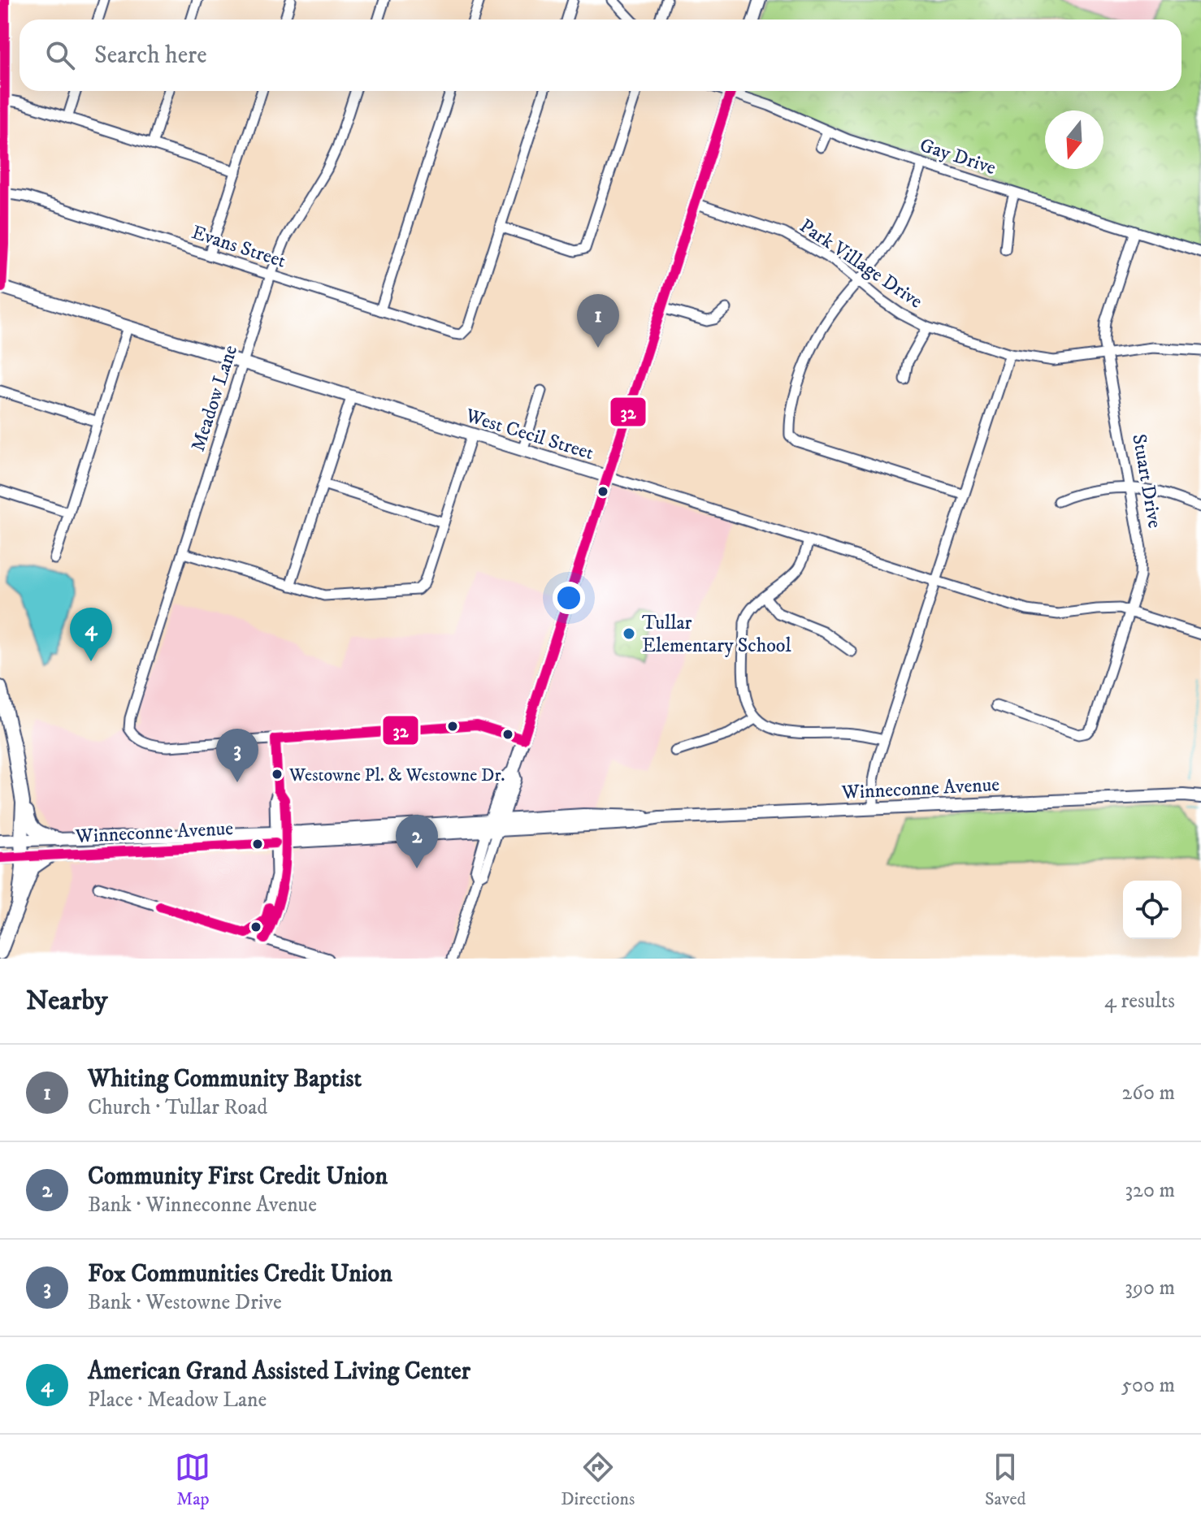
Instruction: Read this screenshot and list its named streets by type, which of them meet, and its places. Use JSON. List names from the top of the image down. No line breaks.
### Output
{"streets":{"main road":["West Cecil Street","Winneconne Avenue"],"street":["Gay Drive","Evans Street","Park Village Drive","Meadow Lane","Stuart Drive"]},"crossings":[["Gay Drive","Stuart Drive"],["Evans Street","Meadow Lane"],["Park Village Drive","Stuart Drive"],["Meadow Lane","West Cecil Street"],["West Cecil Street","Stuart Drive"]],"places":["Tullar Elementary School","Westowne Pl. & Westowne Dr."],"lines":["transit line 32"],"north":"bottom","page":{"search":"Search here","pins":["1","4","3","2"],"heading":["Nearby","4 results"],"list":[{"mark":"1","name":"Whiting Community Baptist","note":"Church · Tullar Road","value":"260 m"},{"mark":"2","name":"Community First Credit Union","note":"Bank · Winneconne Avenue","value":"320 m"},{"mark":"3","name":"Fox Communities Credit Union","note":"Bank · Westowne Drive","value":"390 m"},{"mark":"4","name":"American Grand Assisted Living Center","note":"Place · Meadow Lane","value":"500 m"}],"nav":["Map","Directions","Saved"]}}
